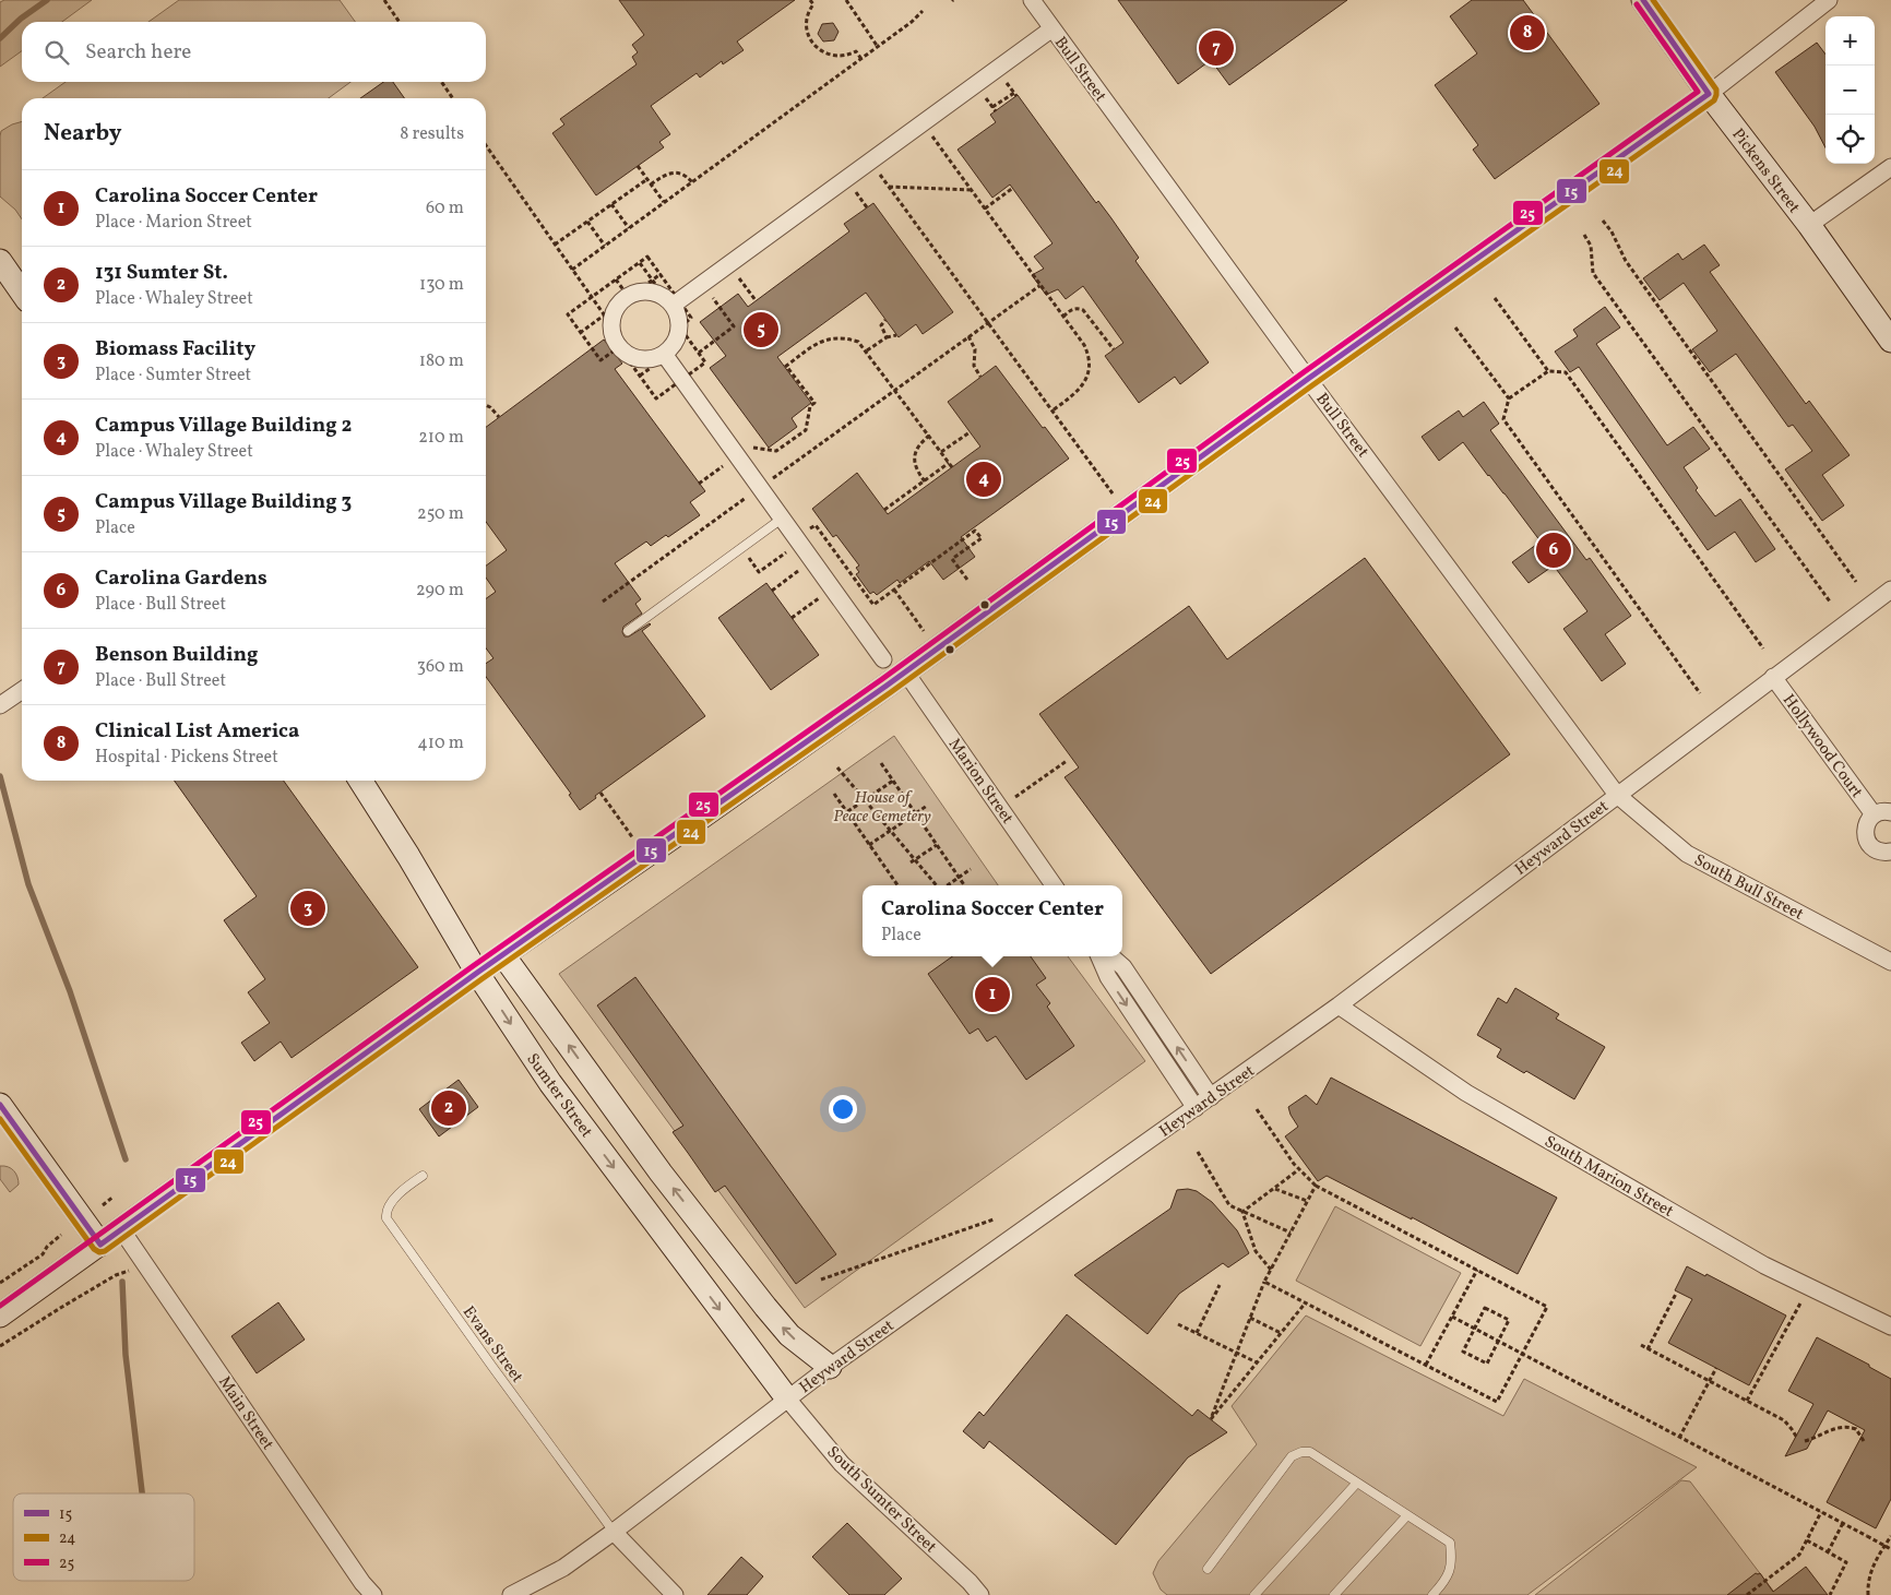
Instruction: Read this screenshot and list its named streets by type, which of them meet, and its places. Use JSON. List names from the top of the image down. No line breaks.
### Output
{"streets":{"street":["Bull Street","Pickens Street","Hollywood Court","Marion Street","Heyward Street","South Bull Street","Sumter Street","South Marion Street","Main Street","South Sumter Street"],"lane":["Evans Street"]},"crossings":[["Bull Street","Heyward Street"],["Bull Street","South Bull Street"],["Hollywood Court","Heyward Street"],["Heyward Street","South Bull Street"],["Heyward Street","Sumter Street"],["Heyward Street","South Marion Street"],["Heyward Street","Evans Street"],["Heyward Street","South Sumter Street"],["Sumter Street","South Sumter Street"]],"parks":["House of Peace Cemetery"],"lines":["transit line 15","transit line 24","transit line 25"],"legend":["15","24","25"],"page":{"pins":["8","7","5","4","6","3","1","2"],"map_buttons":["+","−"],"search":"Search here","heading":["Nearby","8 results"],"list":[{"mark":"1","name":"Carolina Soccer Center","note":"Place · Marion Street","value":"60 m"},{"mark":"2","name":"131 Sumter St.","note":"Place · Whaley Street","value":"130 m"},{"mark":"3","name":"Biomass Facility","note":"Place · Sumter Street","value":"180 m"},{"mark":"4","name":"Campus Village Building 2","note":"Place · Whaley Street","value":"210 m"},{"mark":"5","name":"Campus Village Building 3","note":"Place","value":"250 m"},{"mark":"6","name":"Carolina Gardens","note":"Place · Bull Street","value":"290 m"},{"mark":"7","name":"Benson Building","note":"Place · Bull Street","value":"360 m"},{"mark":"8","name":"Clinical List America","note":"Hospital · Pickens Street","value":"410 m"}],"popup":["Carolina Soccer Center","Place"]}}
